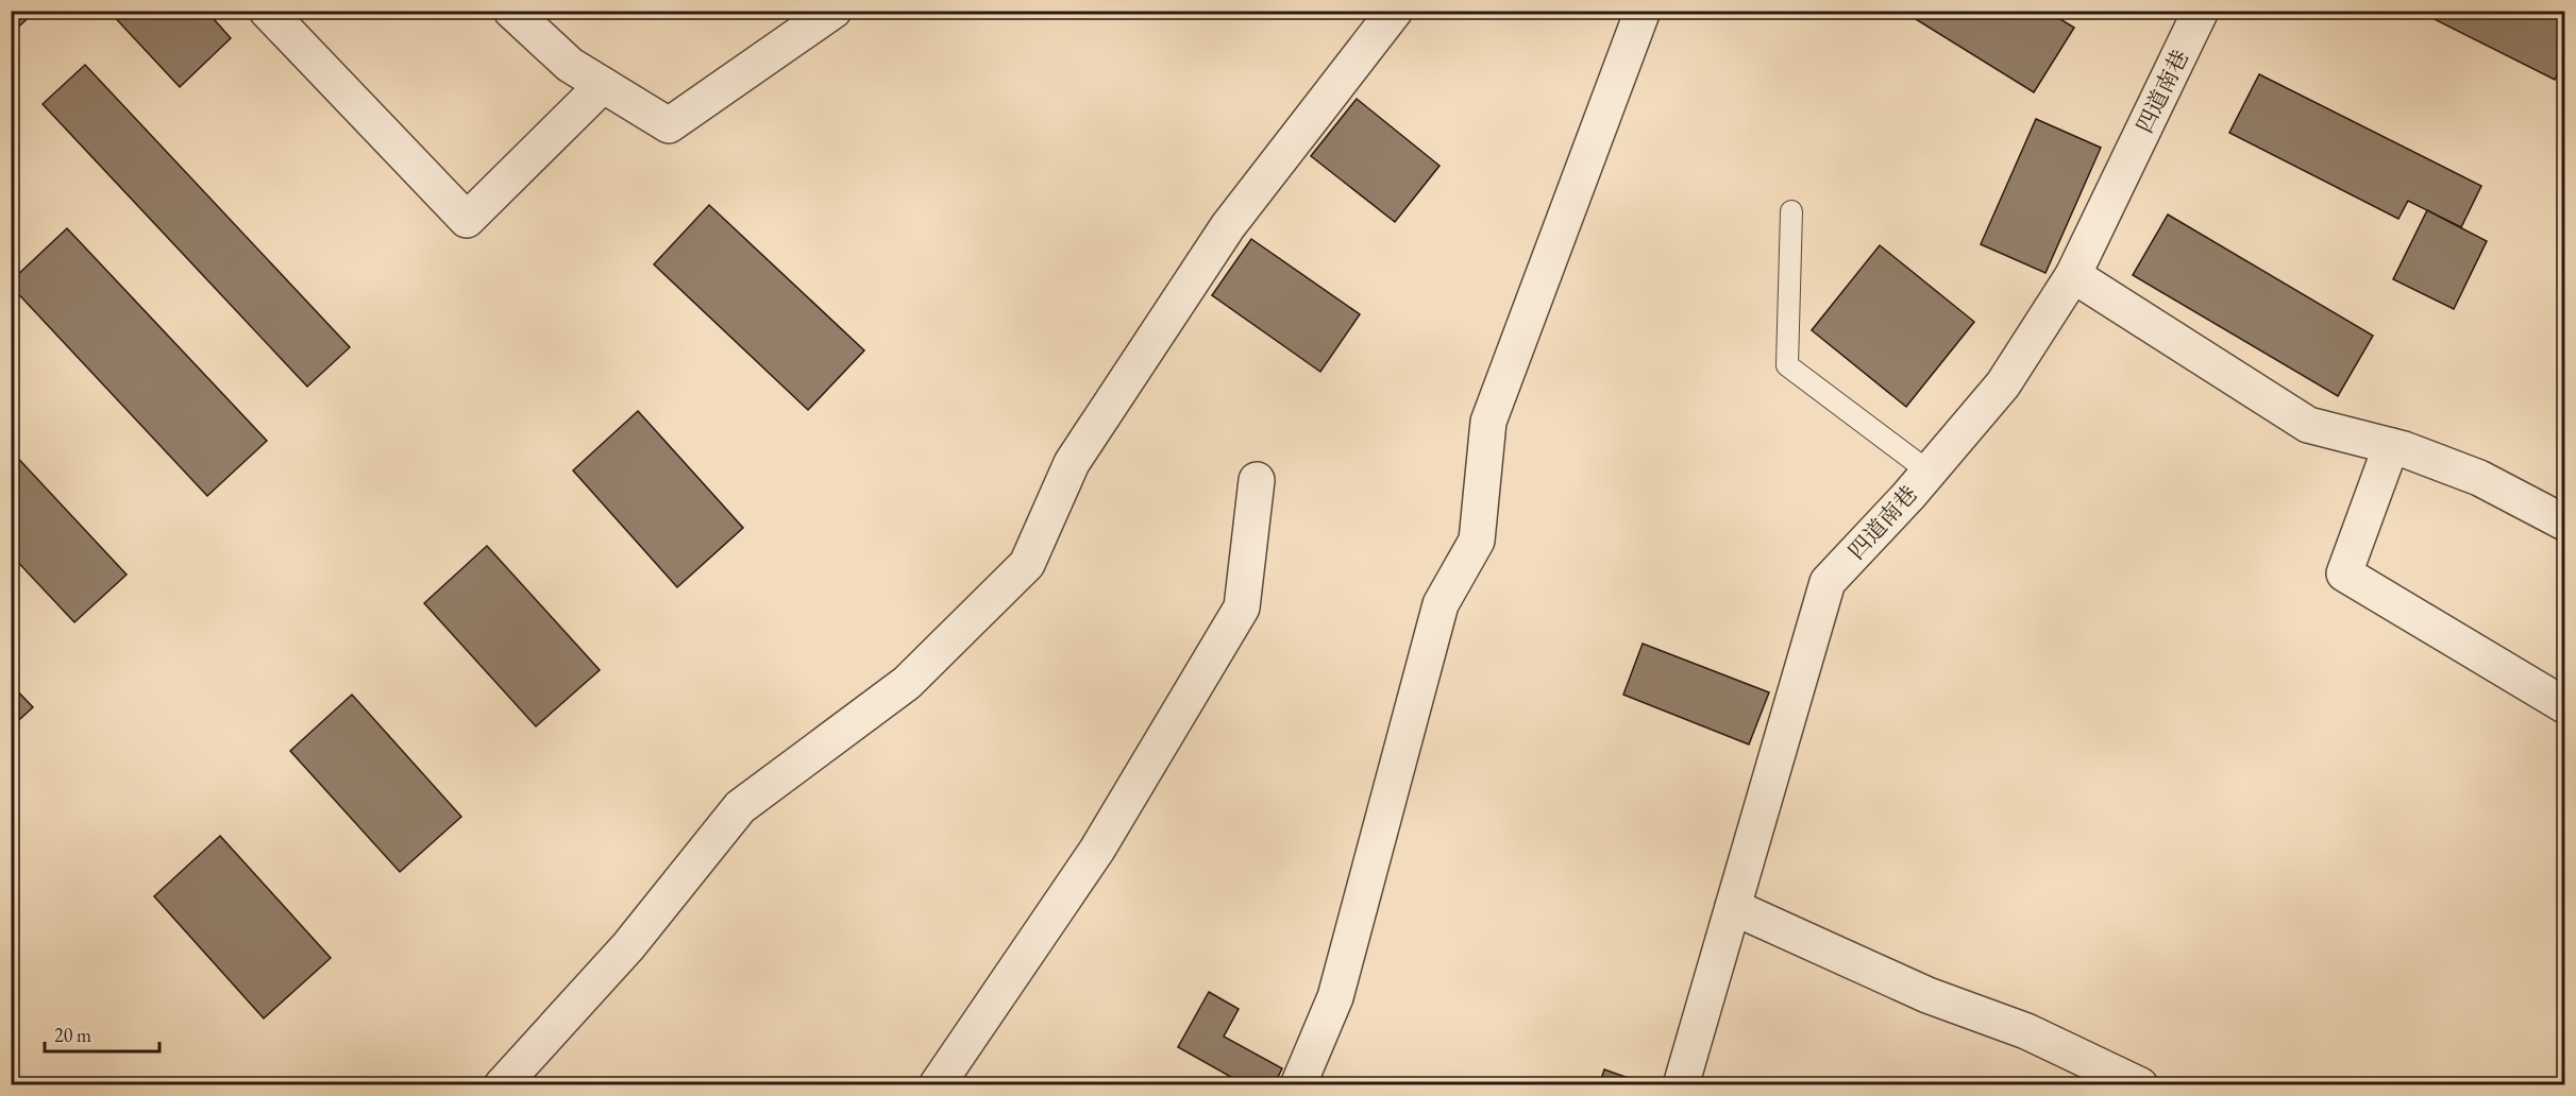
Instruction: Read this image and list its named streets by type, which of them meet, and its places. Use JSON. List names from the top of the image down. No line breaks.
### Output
{"streets":{"street":["四道南巷"]},"scale_bar":"20 m"}
